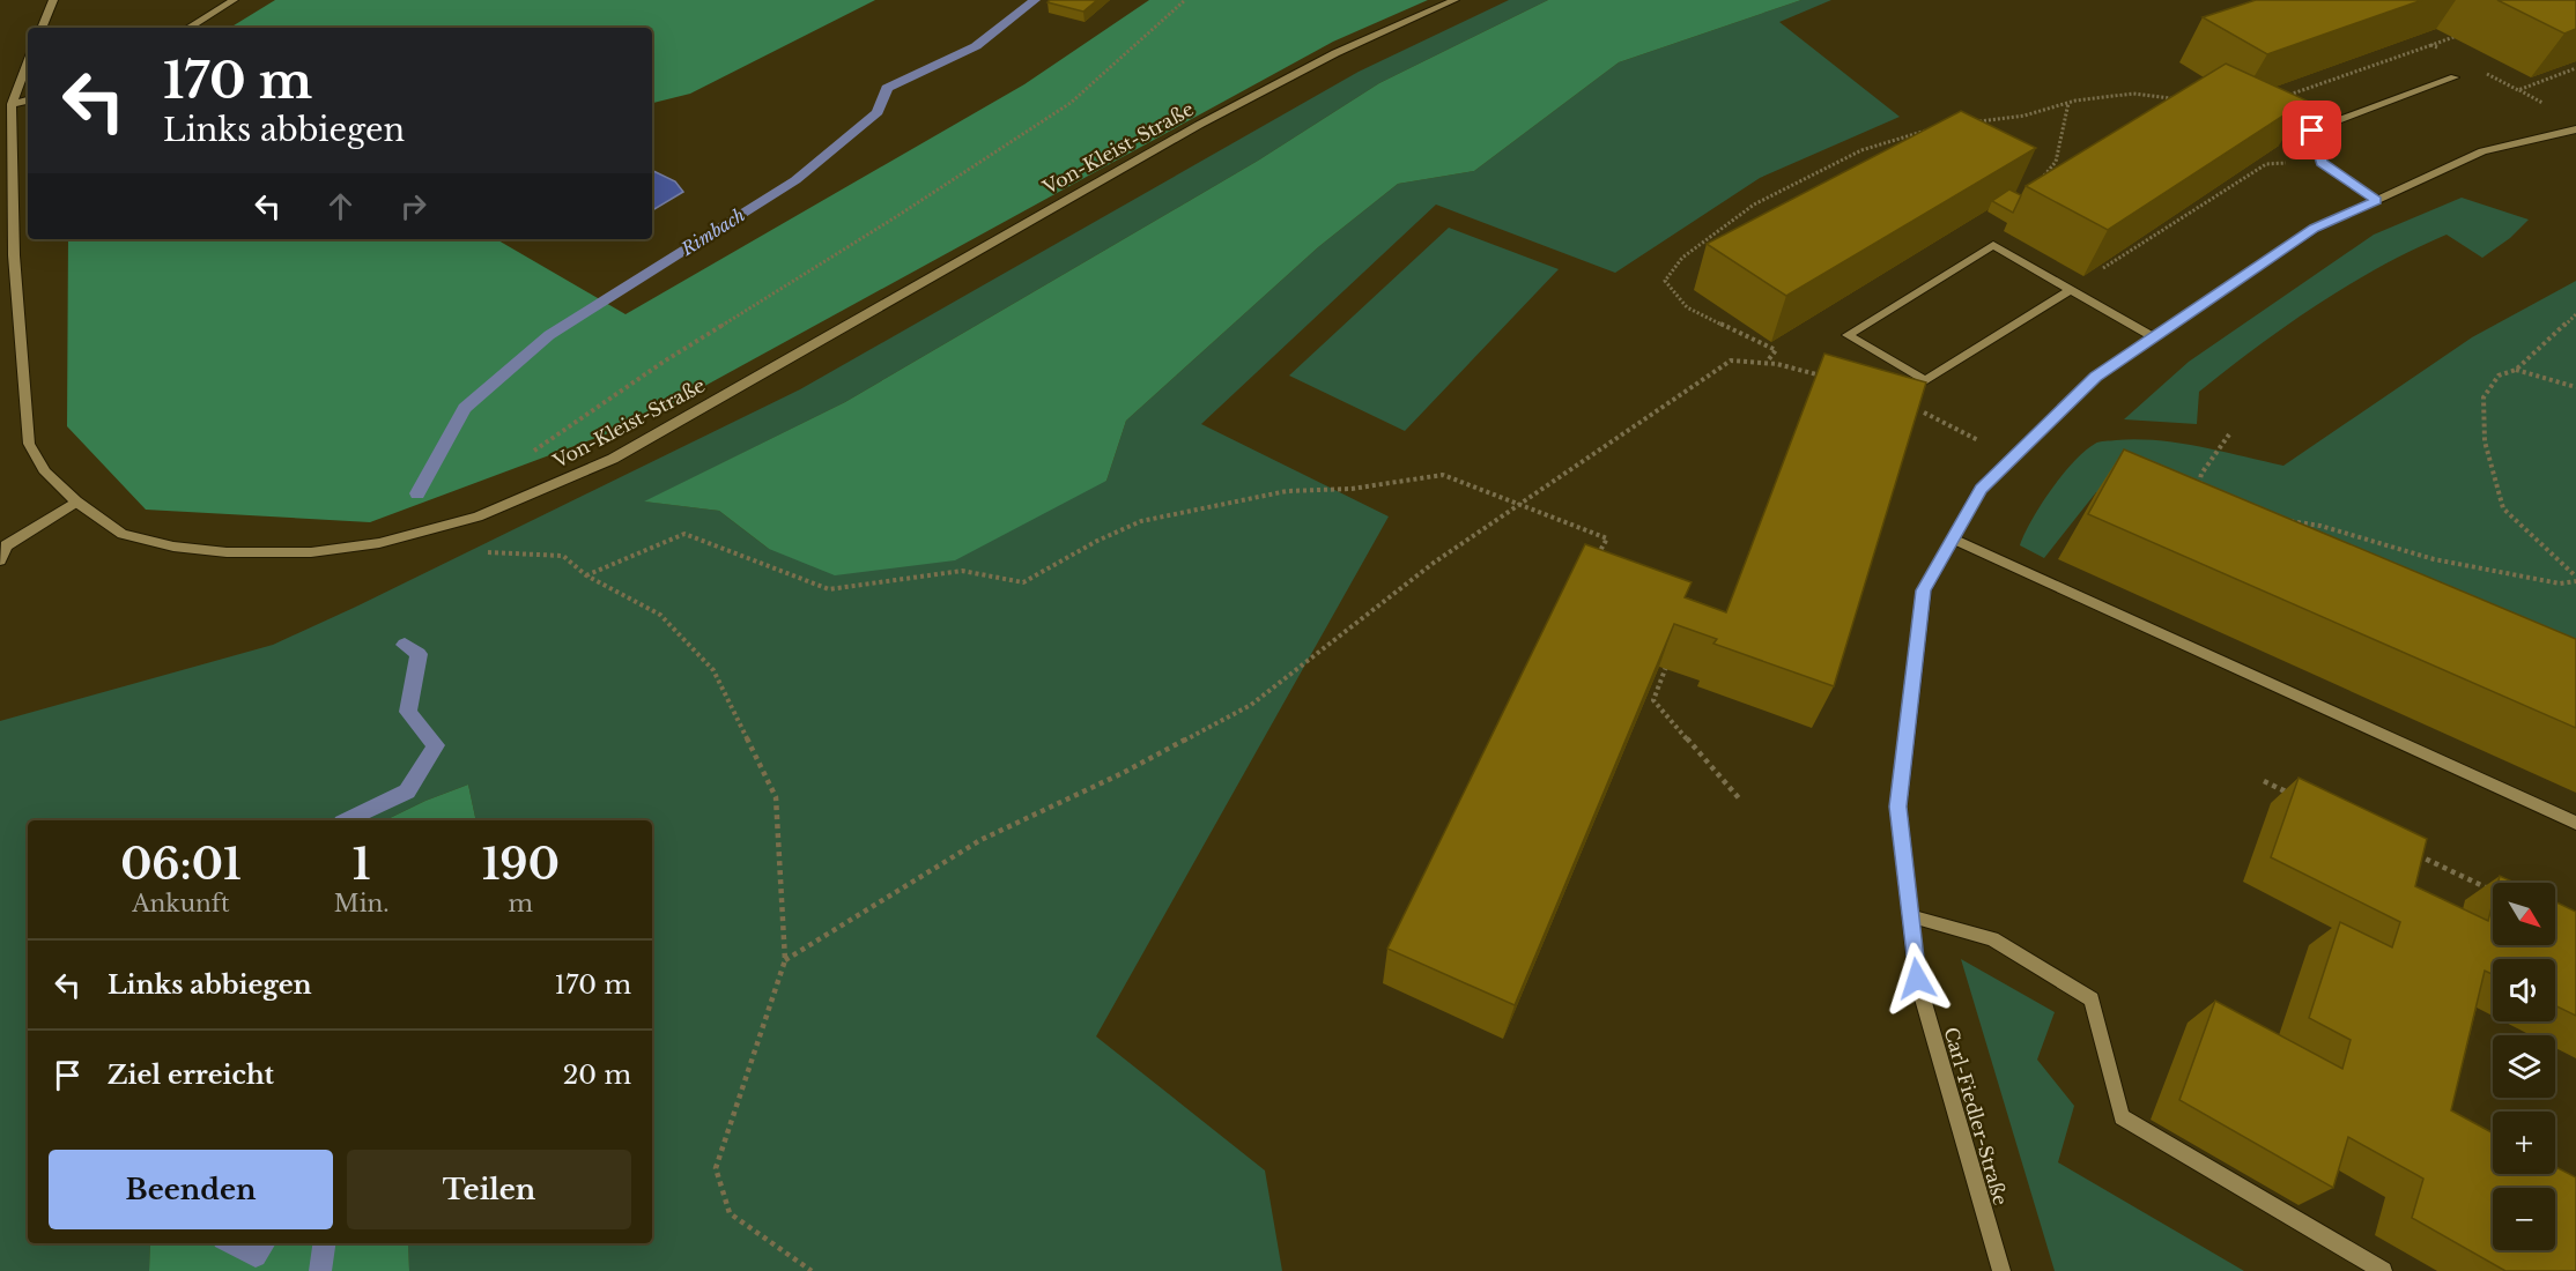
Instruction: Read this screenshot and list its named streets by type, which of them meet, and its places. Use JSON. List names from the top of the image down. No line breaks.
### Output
{"streets":{"street":["Von-Kleist-Straße","Carl-Fiedler-Straße"]},"water":["Rimbach"],"north":"bottom right","page":{"turn":["170 m","Links abbiegen"],"eta":["06:01","Ankunft","1","Min.","190","m"],"map_buttons":["+","−"],"list":[{"name":"Links abbiegen","value":"170 m"},{"name":"Ziel erreicht","value":"20 m"}],"buttons":["Beenden","Teilen"]}}
